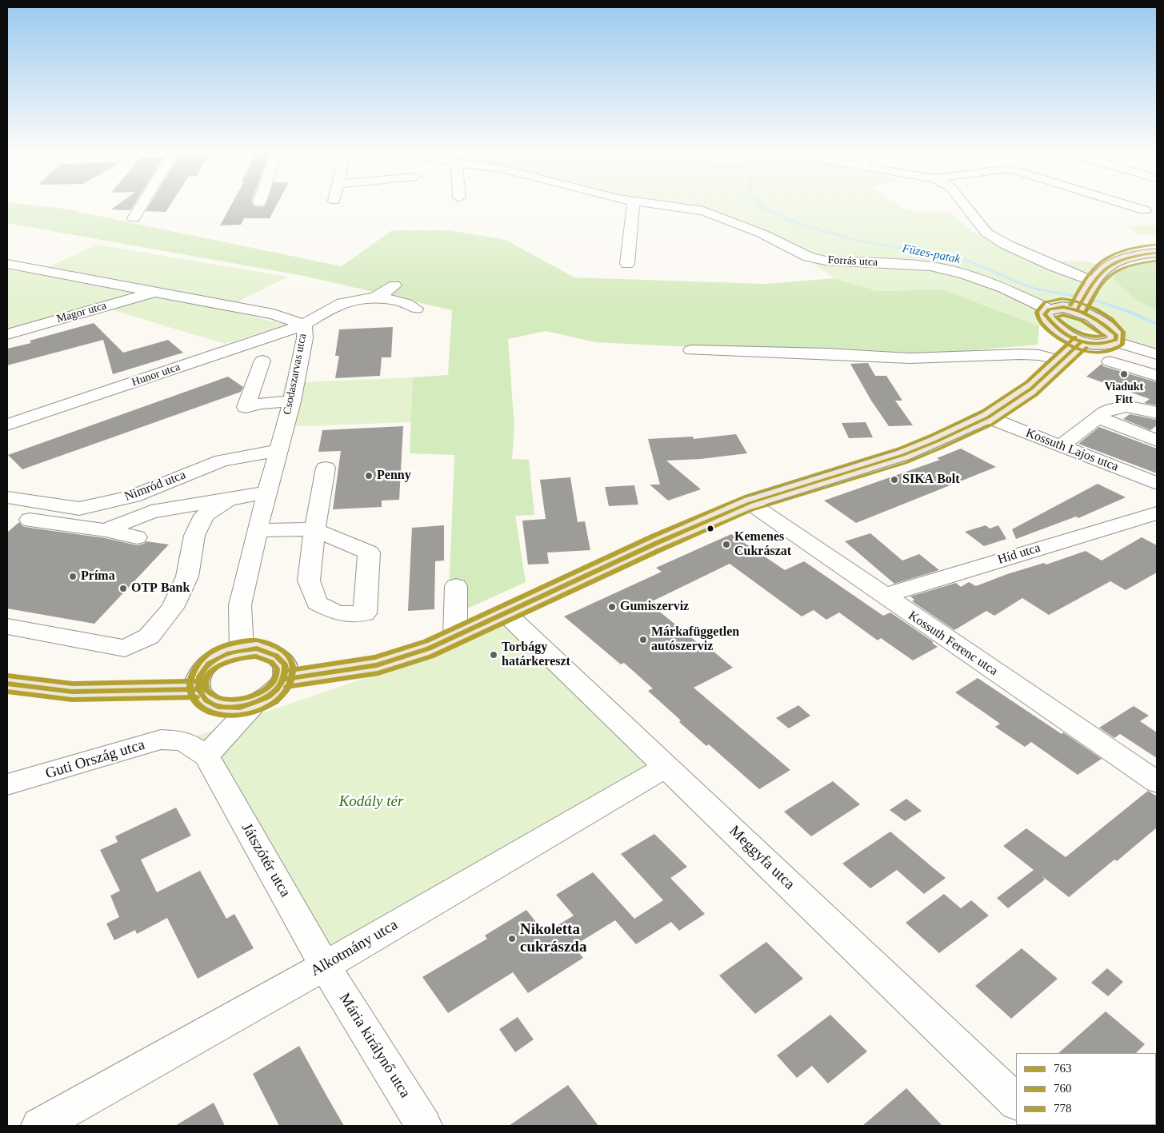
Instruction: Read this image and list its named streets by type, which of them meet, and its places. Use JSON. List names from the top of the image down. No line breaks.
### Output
{"streets":{"street":["Forrás utca","Magor utca","Csodaszarvas utca","Hunor utca","Kossuth Lajos utca","Nimród utca","Híd utca","Kossuth Ferenc utca","Guti Ország utca","Meggyfa utca","Játszótér utca","Alkotmány utca","Mária királynő utca"]},"crossings":[["Magor utca","Csodaszarvas utca"],["Csodaszarvas utca","Hunor utca"],["Csodaszarvas utca","Nimród utca"],["Híd utca","Kossuth Ferenc utca"],["Guti Ország utca","Játszótér utca"],["Meggyfa utca","Alkotmány utca"],["Játszótér utca","Alkotmány utca"],["Játszótér utca","Mária királynő utca"],["Alkotmány utca","Mária királynő utca"]],"water":["Füzes-patak"],"parks":["Kodály tér"],"places":["Viadukt Fitt","Penny","SIKA Bolt","Kemenes Cukrászat","Príma","OTP Bank","Gumiszerviz","Márkafüggetlen autószerviz","Torbágy határkereszt","Nikoletta cukrászda"],"lines":["transit line 778","transit line 763","transit line 760"],"legend":["763","760","778"]}
